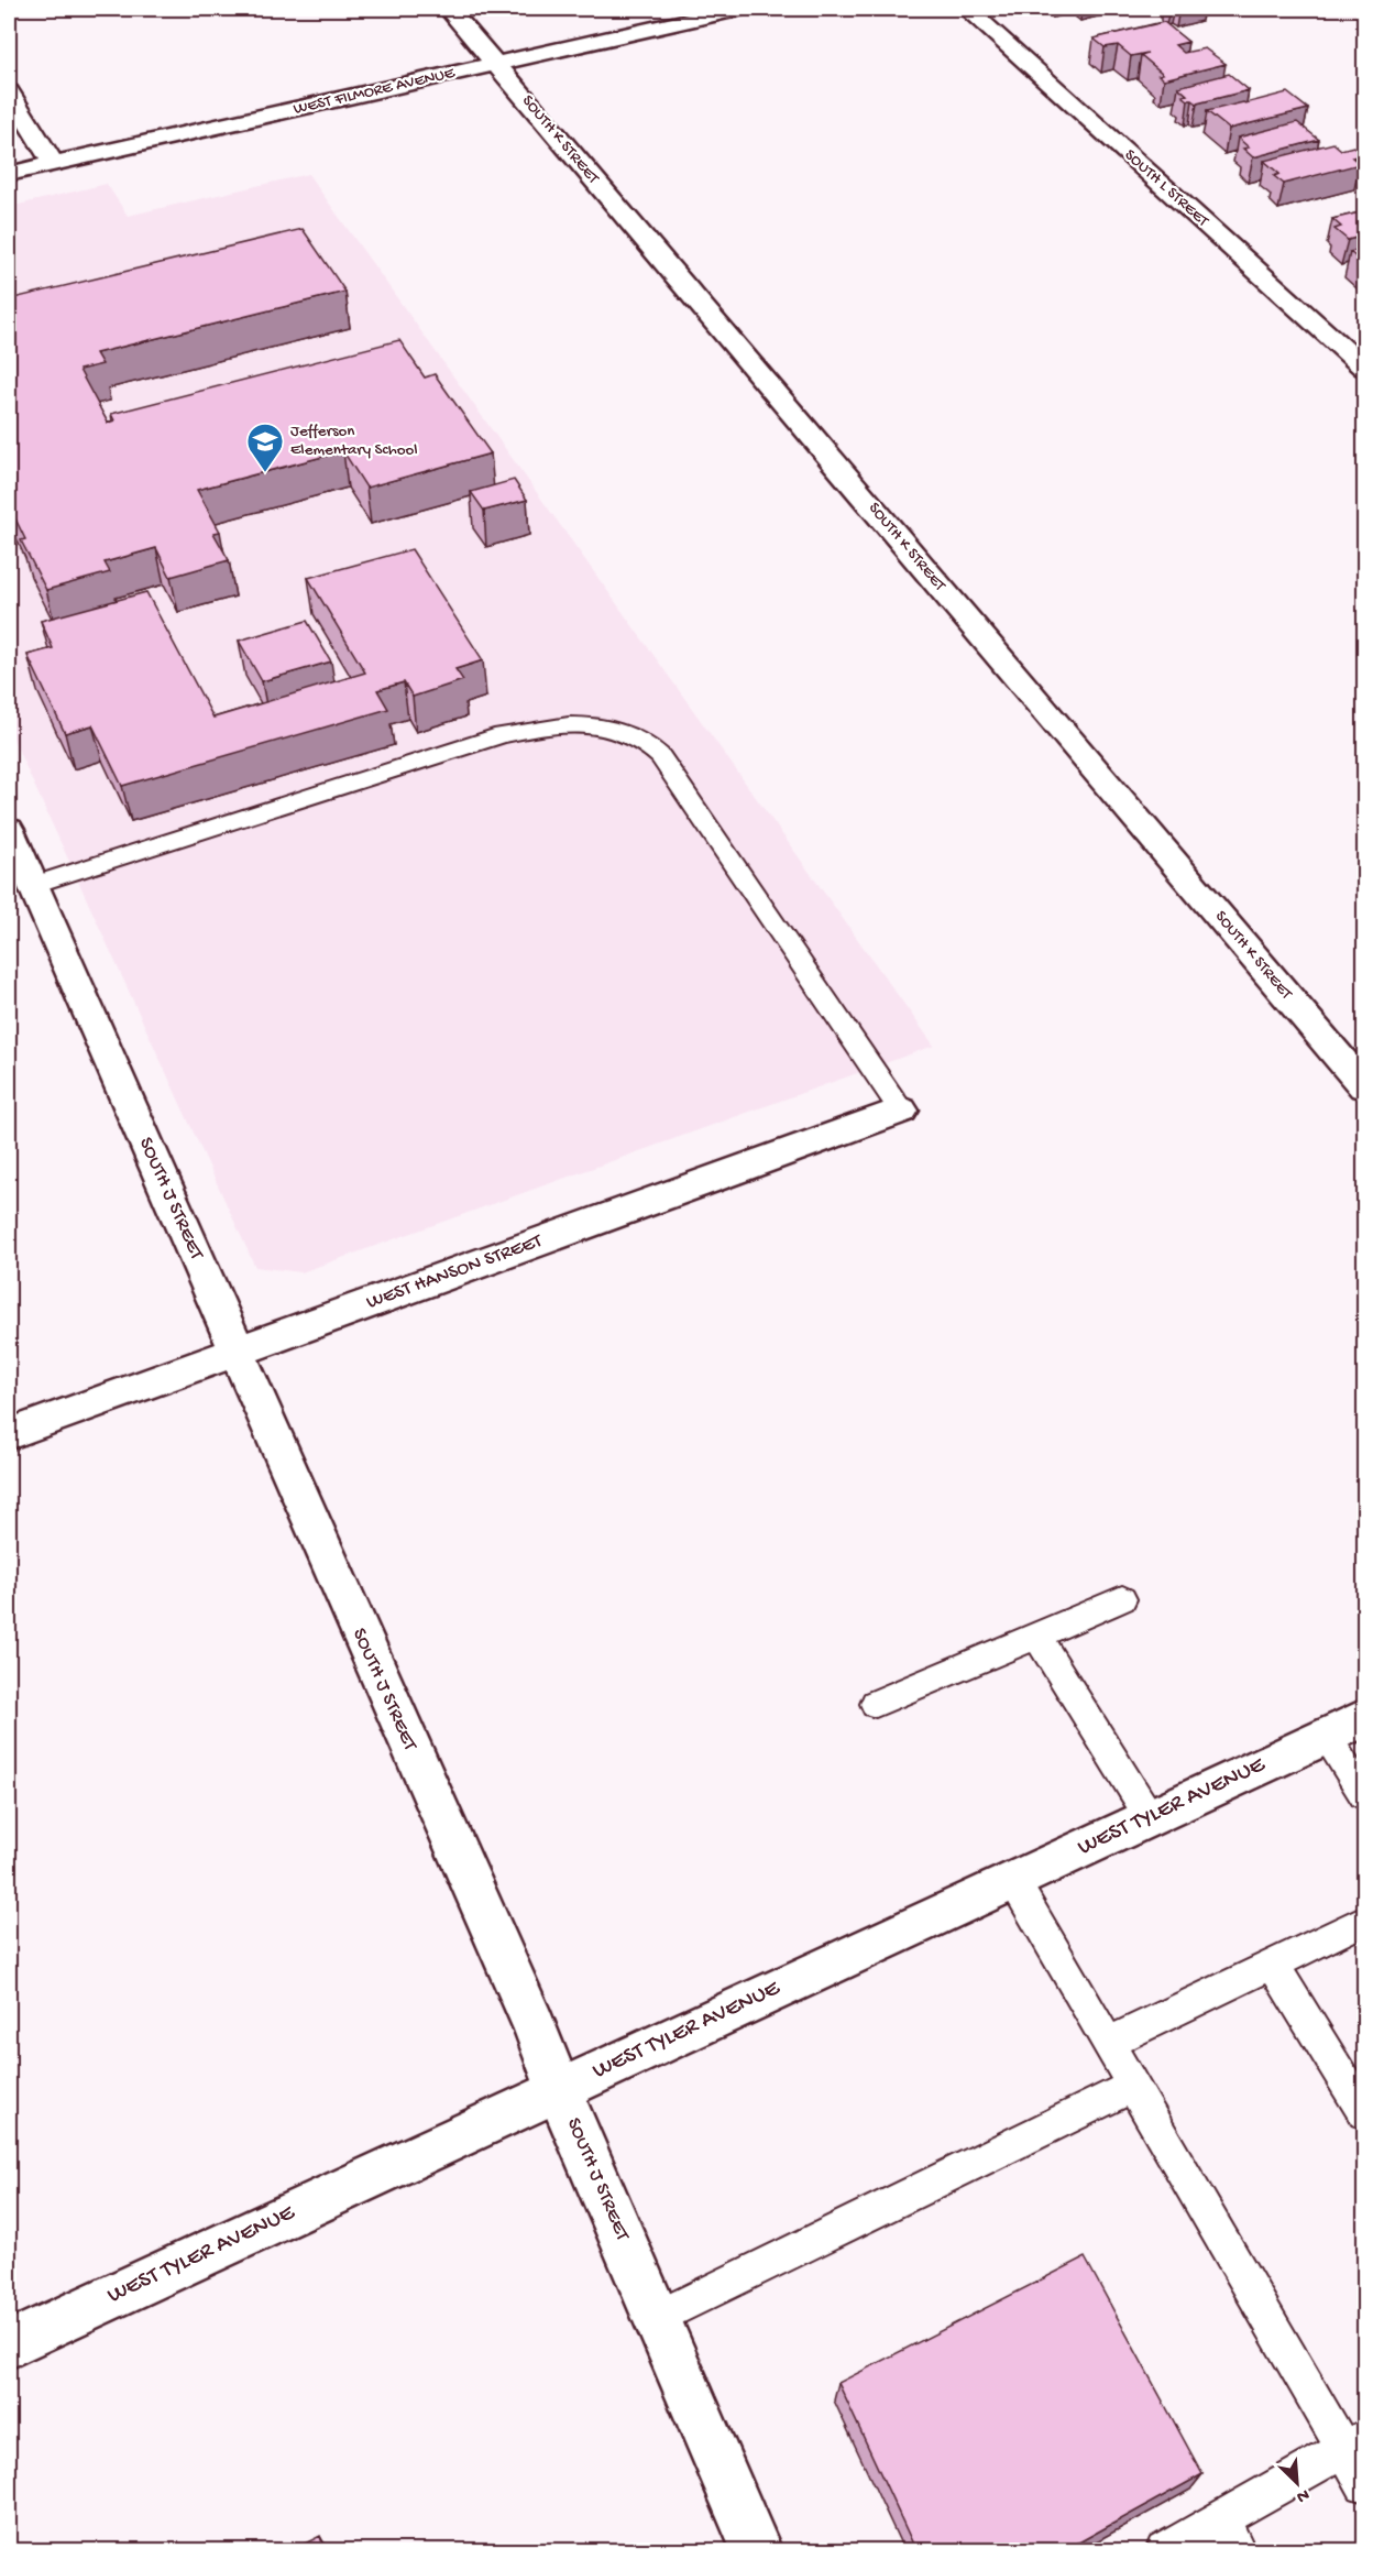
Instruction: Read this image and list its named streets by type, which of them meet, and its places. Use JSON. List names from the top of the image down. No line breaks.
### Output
{"streets":{"street":["WEST FILMORE AVENUE","SOUTH K STREET","SOUTH L STREET","SOUTH J STREET","WEST HANSON STREET","WEST TYLER AVENUE"]},"crossings":[["WEST FILMORE AVENUE","SOUTH K STREET"],["SOUTH J STREET","WEST HANSON STREET"],["SOUTH J STREET","WEST TYLER AVENUE"]],"places":{"school or university":["Jefferson Elementary School"]},"north":"bottom right"}
